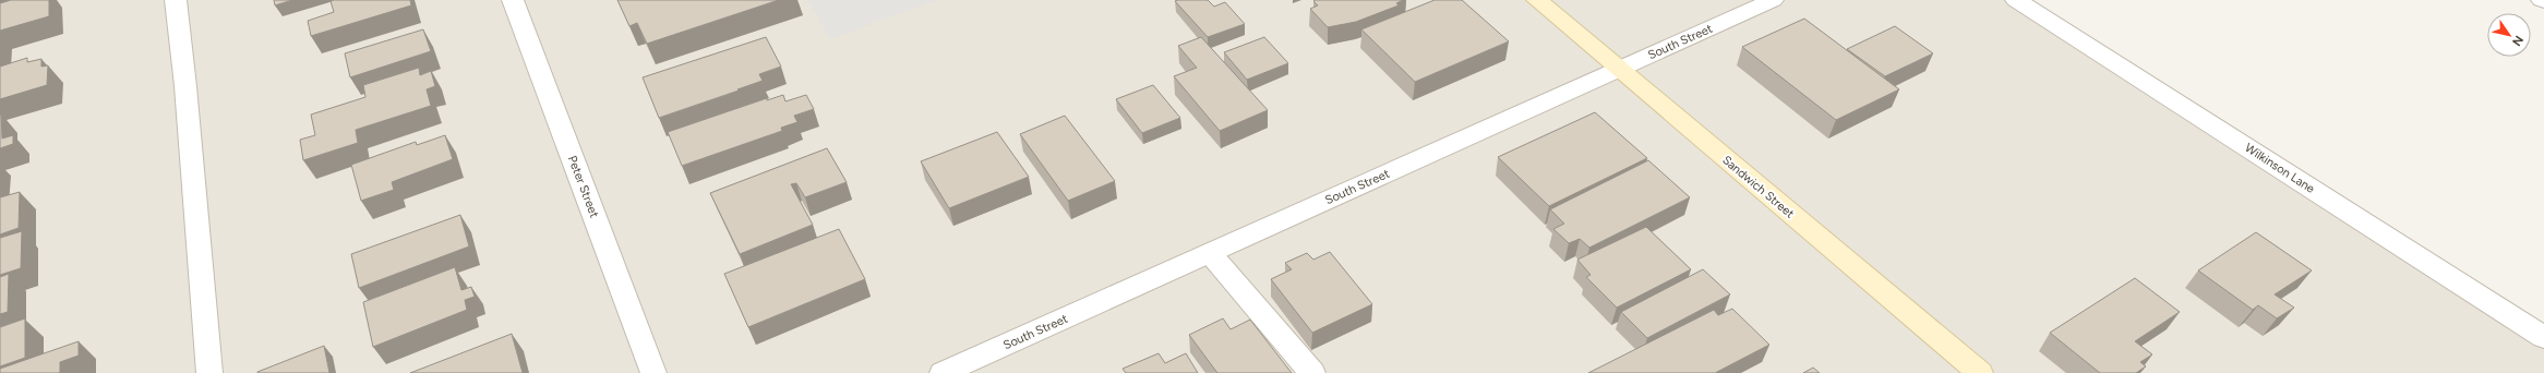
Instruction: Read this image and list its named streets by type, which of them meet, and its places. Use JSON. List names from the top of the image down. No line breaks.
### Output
{"streets":{"main road":["Sandwich Street"],"street":["South Street","Wilkinson Lane","Peter Street"]},"crossings":[["South Street","Sandwich Street"]],"north":"bottom right"}
